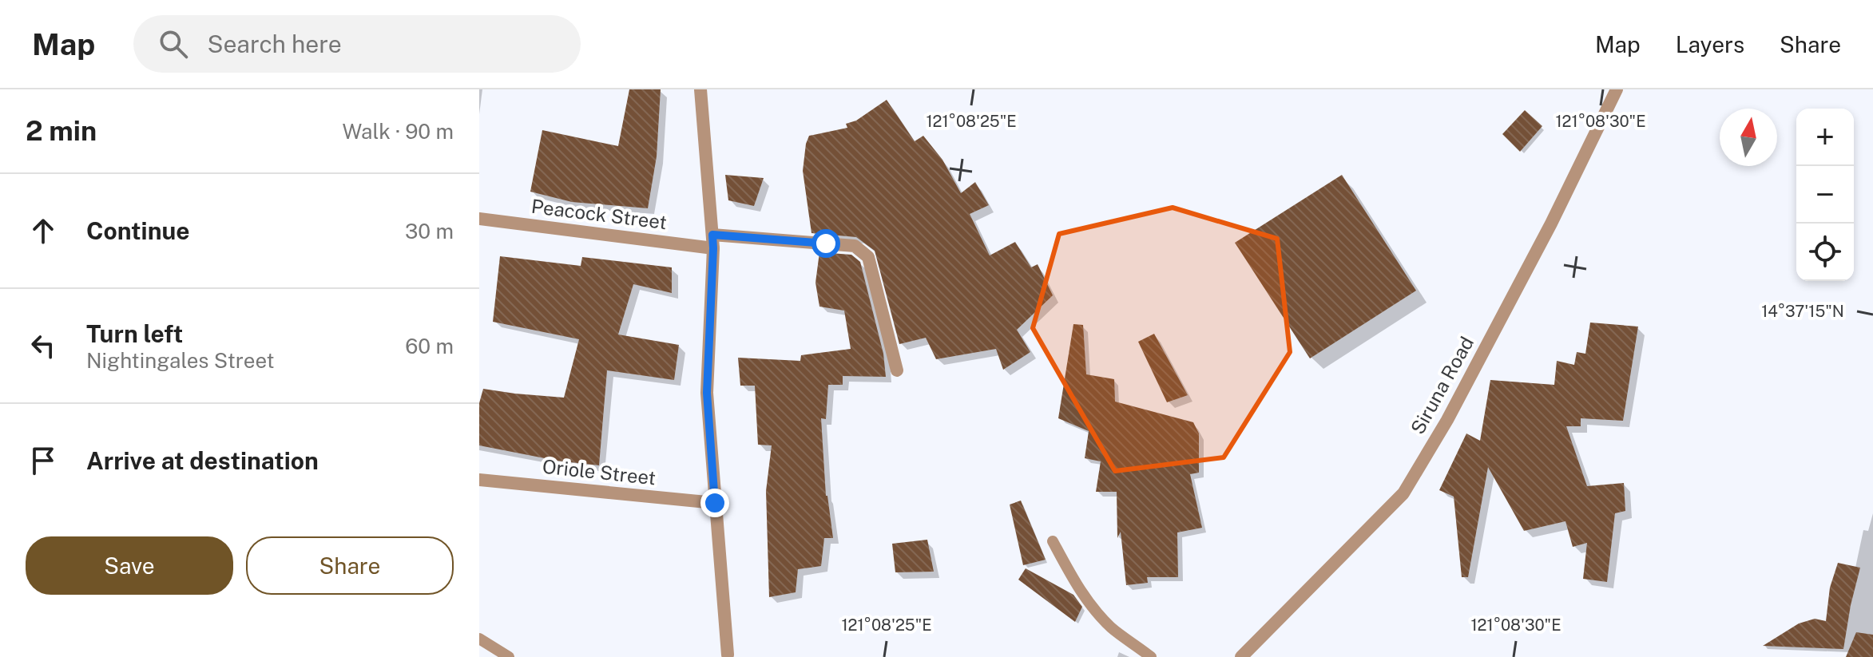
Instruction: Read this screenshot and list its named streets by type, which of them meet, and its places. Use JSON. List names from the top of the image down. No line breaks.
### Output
{"streets":{"street":["Peacock Street","Siruna Road","Oriole Street"]},"north":"top","page":{"header":"Map","search":"Search here","nav":["Map","Layers","Share"],"heading":["2 min","Walk · 90 m"],"map_buttons":["+","−"],"list":[["Continue","30 m"],["Turn left","Nightingales Street","60 m"],"Arrive at destination"],"buttons":["Save","Share"]},"coordinates":["121°08'25\"E","121°08'30\"E","14°37'15\"N"]}
